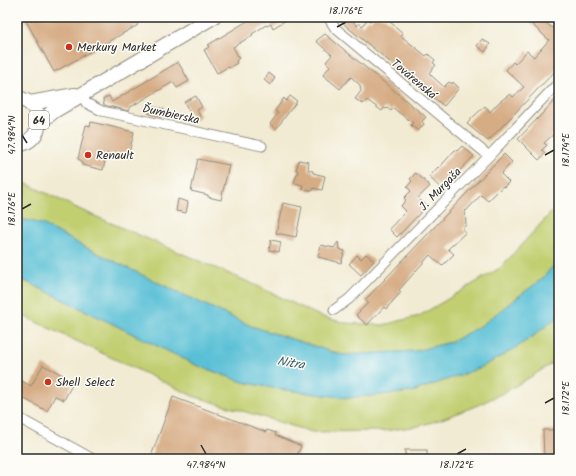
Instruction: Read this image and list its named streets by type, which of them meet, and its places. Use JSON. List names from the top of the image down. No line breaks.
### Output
{"streets":{"main road":["64"],"street":["Továrenská","Ďumbierska","J. Murgaša"]},"crossings":[["Továrenská","J. Murgaša"],["Ďumbierska","64"]],"water":["Nitra"],"places":["Merkury Market","Renault","Shell Select"],"coordinates":["18.176°E","47.984°N","18.174°E","18.172°E"]}
